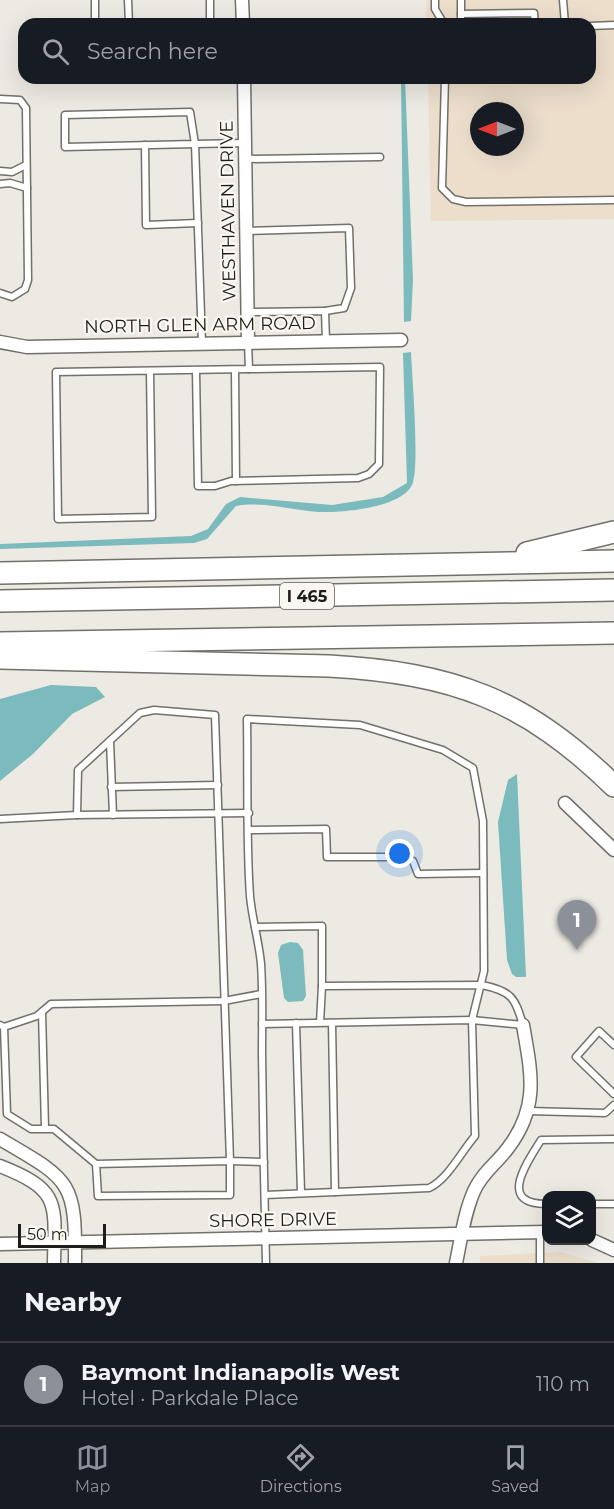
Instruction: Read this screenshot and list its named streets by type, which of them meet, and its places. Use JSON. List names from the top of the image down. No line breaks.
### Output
{"streets":{"highway":["I 465"],"street":["WESTHAVEN DRIVE","NORTH GLEN ARM ROAD","SHORE DRIVE"]},"crossings":[["WESTHAVEN DRIVE","NORTH GLEN ARM ROAD"]],"scale_bar":"50 m","north":"left","page":{"search":"Search here","pins":"1","scale":"50 m","heading":"Nearby","list":[{"mark":"1","name":"Baymont Indianapolis West","note":"Hotel · Parkdale Place","value":"110 m"}],"nav":["Map","Directions","Saved"]}}
